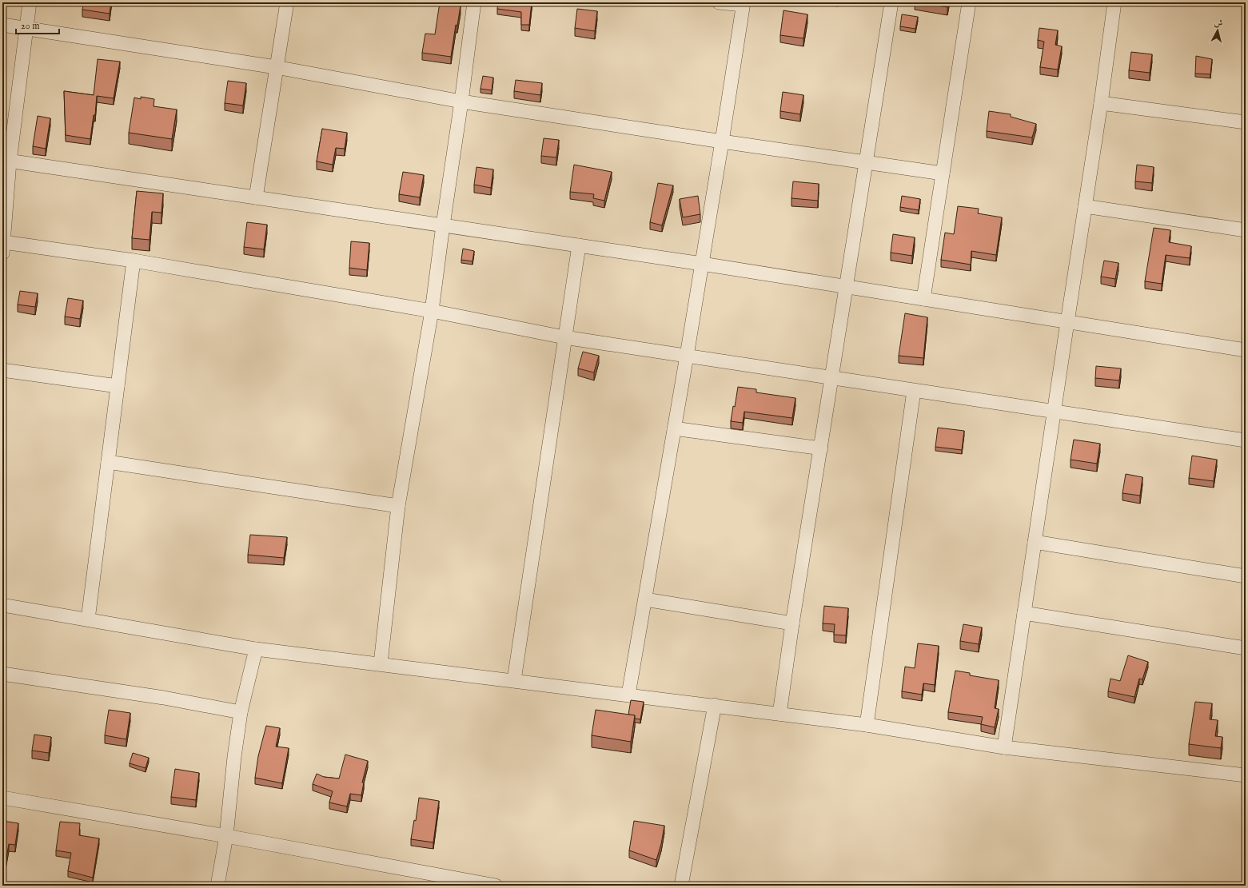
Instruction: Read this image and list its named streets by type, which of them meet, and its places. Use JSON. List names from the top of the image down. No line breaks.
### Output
{"scale_bar":"20 m","north":"top"}
